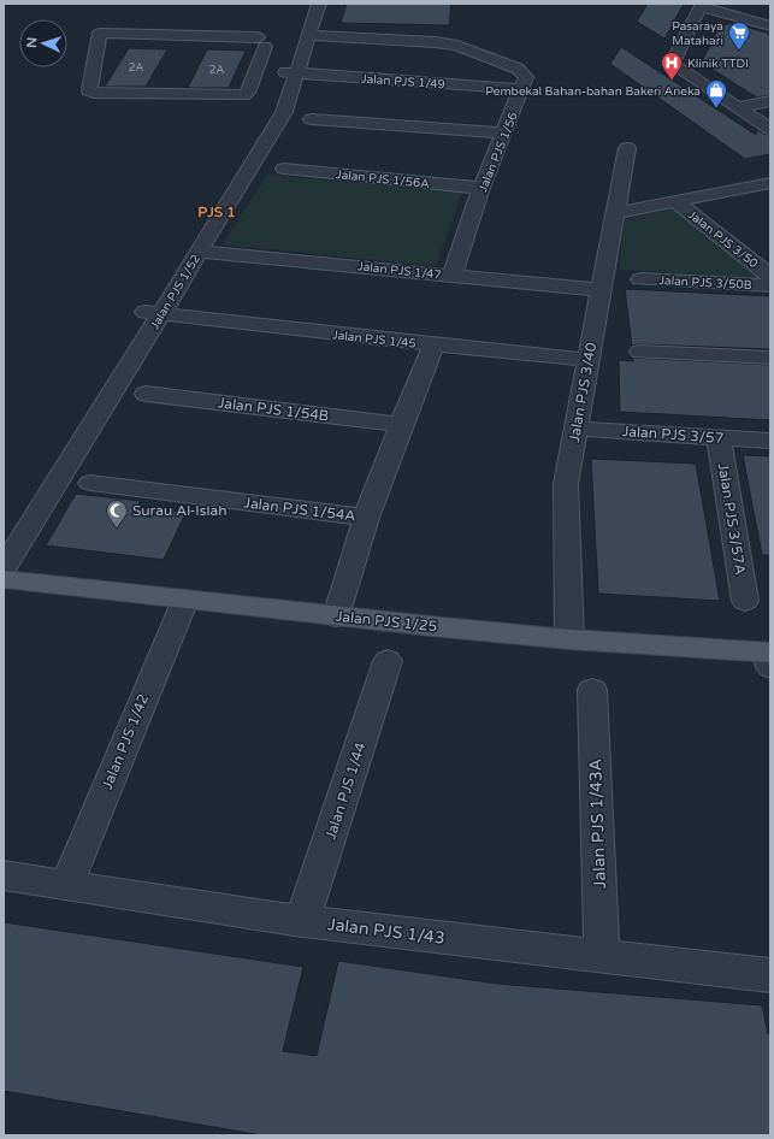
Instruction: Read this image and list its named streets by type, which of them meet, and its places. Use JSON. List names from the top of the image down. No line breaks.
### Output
{"streets":{"main road":["Jalan PJS 1/25"],"street":["Jalan PJS 1/49","Jalan PJS 1/56","Jalan PJS 1/56A","Jalan PJS 3/50","Jalan PJS 1/47","Jalan PJS 3/50B","Jalan PJS 1/52","Jalan PJS 1/45","Jalan PJS 3/40","Jalan PJS 1/54B","Jalan PJS 3/57","Jalan PJS 1/54A","Jalan PJS 3/57A","Jalan PJS 1/42","Jalan PJS 1/44","Jalan PJS 1/43A","Jalan PJS 1/43"]},"crossings":[["Jalan PJS 1/49","Jalan PJS 1/56"],["Jalan PJS 1/49","Jalan PJS 1/52"],["Jalan PJS 1/56","Jalan PJS 1/56A"],["Jalan PJS 1/56","Jalan PJS 1/47"],["Jalan PJS 3/50","Jalan PJS 3/40"],["Jalan PJS 1/47","Jalan PJS 1/52"],["Jalan PJS 1/47","Jalan PJS 3/40"],["Jalan PJS 1/52","Jalan PJS 1/45"],["Jalan PJS 1/45","Jalan PJS 3/40"],["Jalan PJS 3/40","Jalan PJS 3/57"],["Jalan PJS 3/40","Jalan PJS 1/25"],["Jalan PJS 3/57","Jalan PJS 3/57A"],["Jalan PJS 1/25","Jalan PJS 1/42"],["Jalan PJS 1/42","Jalan PJS 1/43"],["Jalan PJS 1/44","Jalan PJS 1/43"],["Jalan PJS 1/43A","Jalan PJS 1/43"]],"districts":["PJS 1"],"places":{"supermarket":["Pasaraya Matahari"],"hospital":["Klinik TTDI"],"shop":["Pembekal Bahan-bahan Bakeri Aneka"],"mosque":["Surau Al-Islah"]},"house_numbers":["2A","2A"],"north":"left"}
